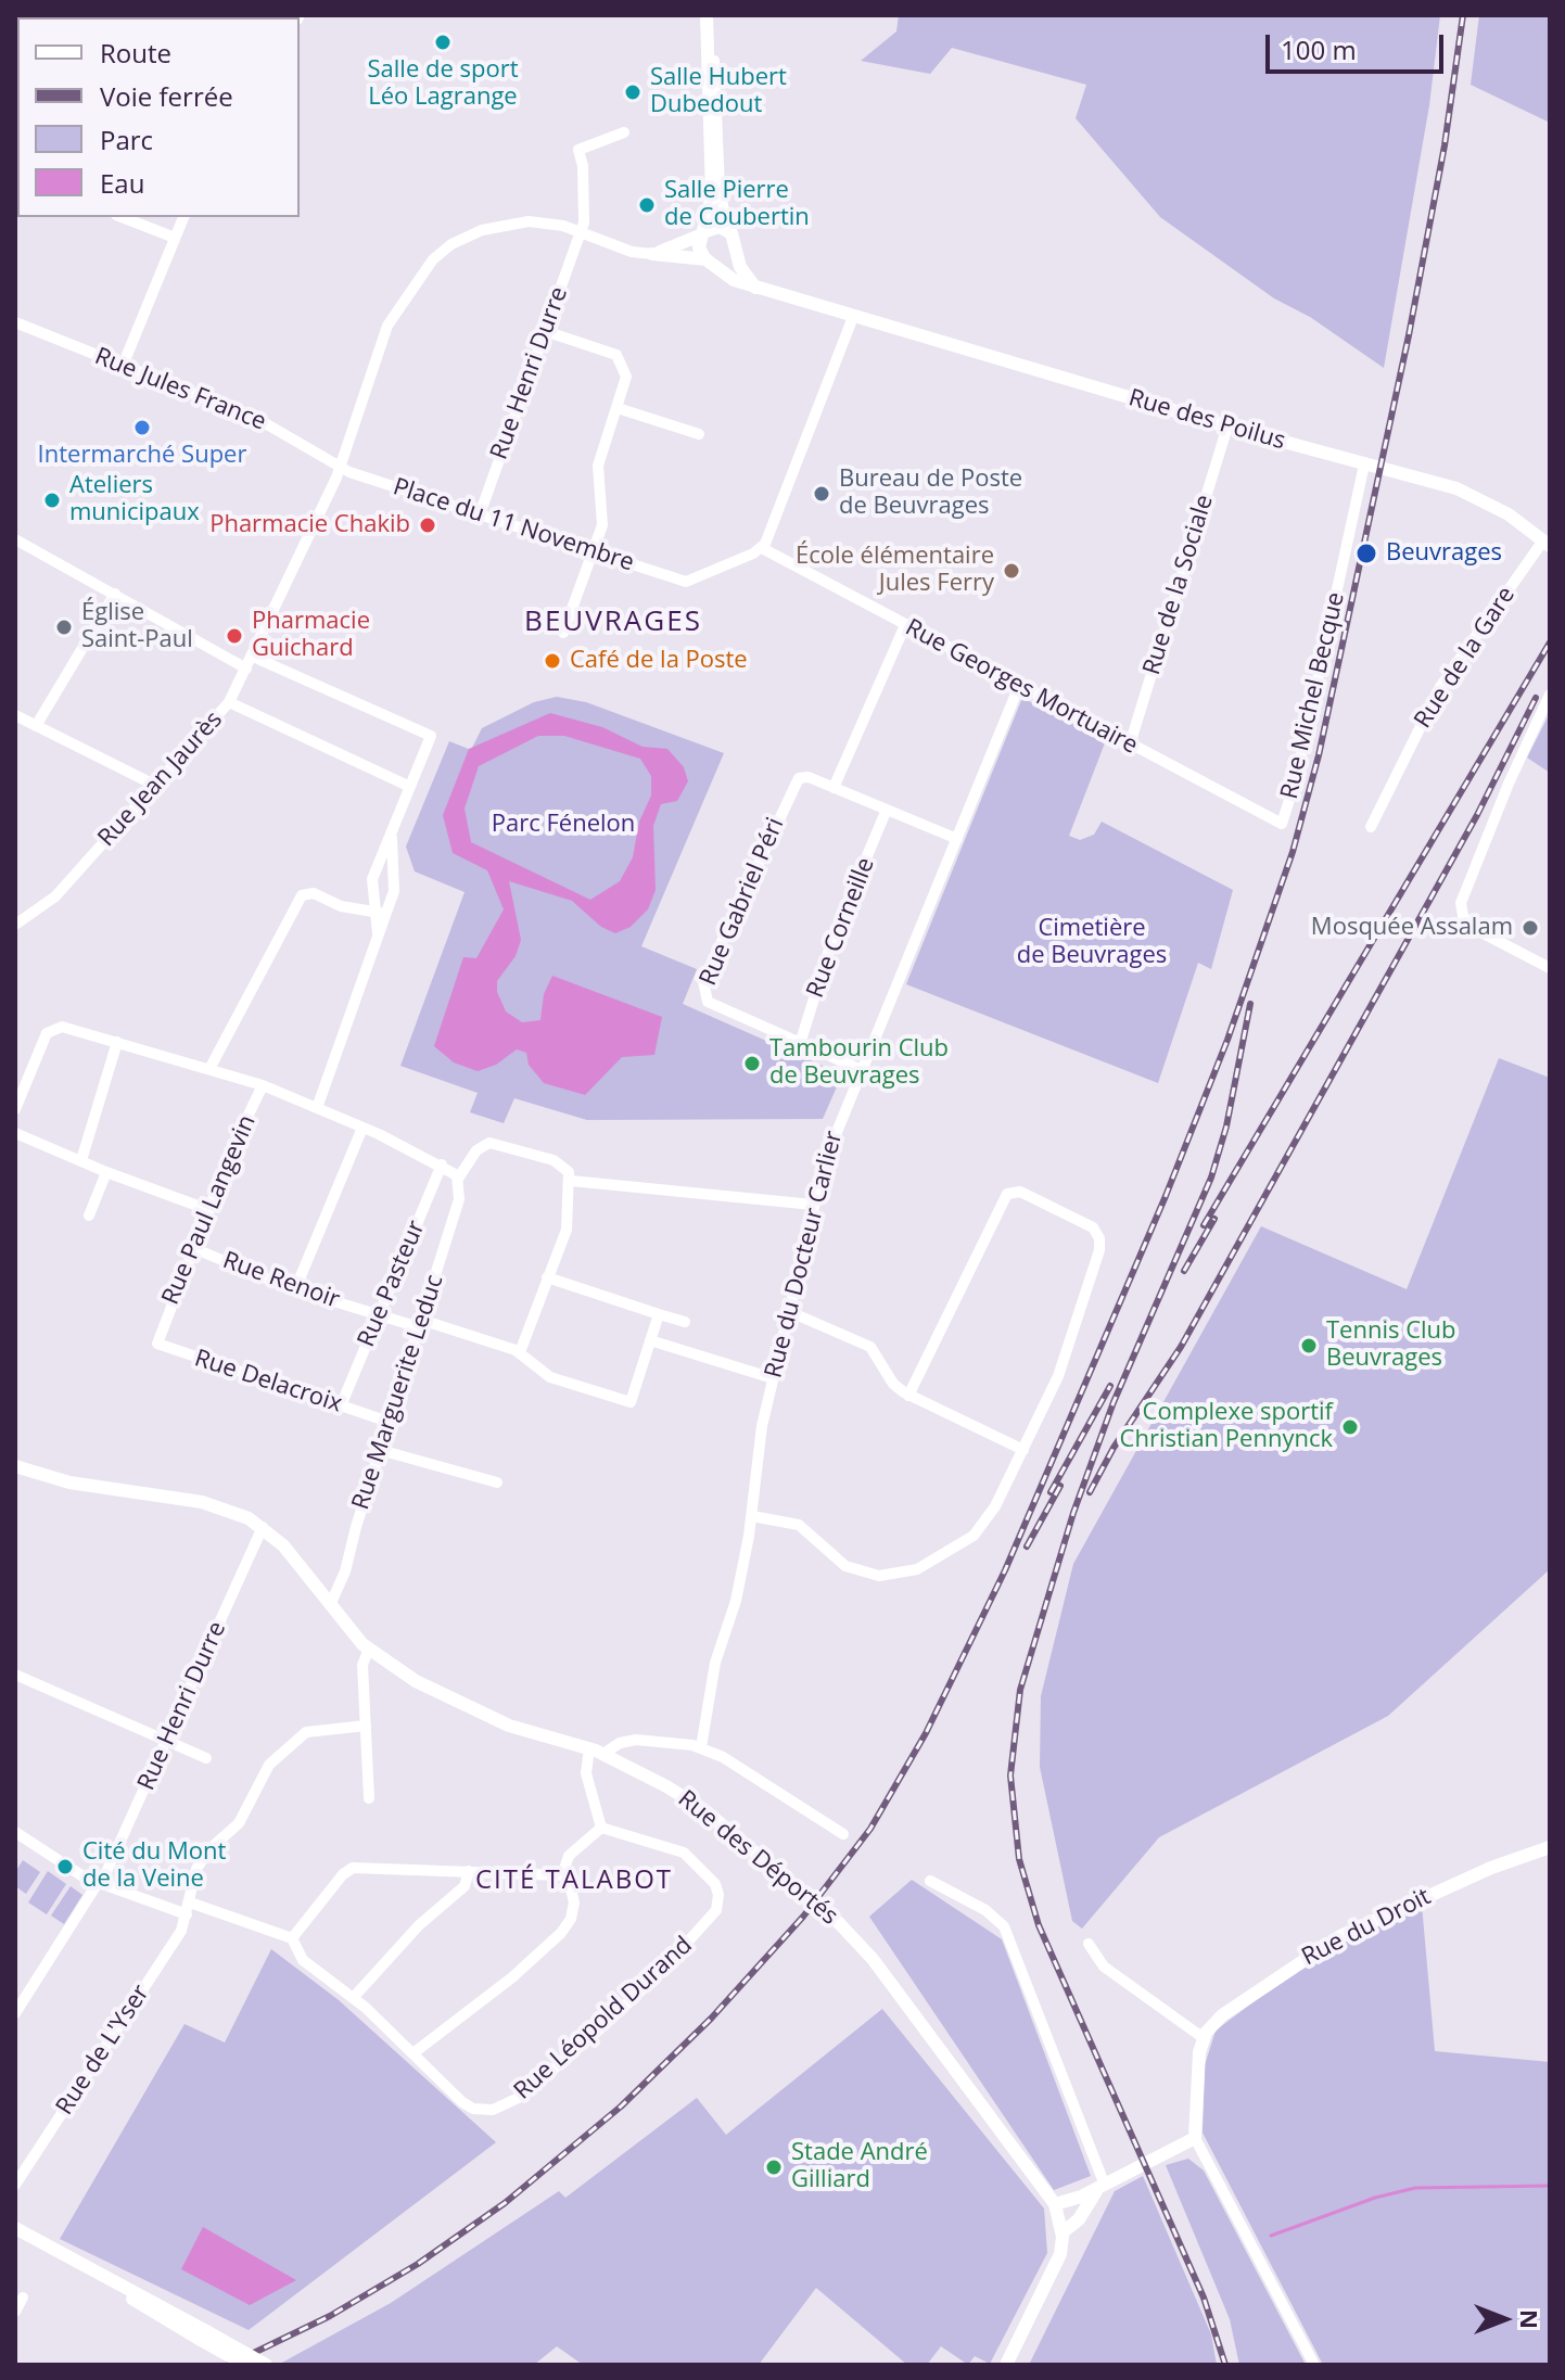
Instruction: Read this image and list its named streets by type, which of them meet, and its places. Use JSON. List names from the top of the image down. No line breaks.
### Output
{"streets":{"street":["Rue Henri Durre","Rue Jules France","Rue des Poilus","Place du 11 Novembre","Rue de la Sociale","Rue de la Gare","Rue Georges Mortuaire","Rue Michel Becque","Rue Jean Jaurès","Rue Gabriel Péri","Rue Corneille","Rue Paul Langevin","Rue du Docteur Carlier","Rue Renoir","Rue Pasteur","Rue Delacroix","Rue Marguerite Leduc","Rue des Déportés","Rue du Droit","Rue Léopold Durand","Rue de L'Yser"]},"crossings":[["Rue Henri Durre","Place du 11 Novembre"],["Rue Henri Durre","Rue Jean Jaurès"],["Rue Henri Durre","Rue des Déportés"],["Rue Jules France","Place du 11 Novembre"],["Rue Jules France","Rue Jean Jaurès"],["Rue des Poilus","Rue de la Sociale"],["Rue des Poilus","Rue de la Gare"],["Rue des Poilus","Rue Michel Becque"],["Place du 11 Novembre","Rue Georges Mortuaire"],["Place du 11 Novembre","Rue Jean Jaurès"],["Rue de la Sociale","Rue Georges Mortuaire"],["Rue Georges Mortuaire","Rue Michel Becque"],["Rue Georges Mortuaire","Rue du Docteur Carlier"],["Rue Gabriel Péri","Rue Corneille"],["Rue Gabriel Péri","Rue du Docteur Carlier"],["Rue Paul Langevin","Rue Renoir"],["Rue Paul Langevin","Rue Delacroix"],["Rue Renoir","Rue Pasteur"],["Rue Renoir","Rue Marguerite Leduc"],["Rue Pasteur","Rue Delacroix"],["Rue Delacroix","Rue Marguerite Leduc"],["Rue Marguerite Leduc","Rue des Déportés"]],"districts":["BEUVRAGES","CITÉ TALABOT"],"parks":["Parc Fénelon","Cimetière de Beuvrages"],"places":["Salle de sport Léo Lagrange","Salle Hubert Dubedout","Salle Pierre de Coubertin","Intermarché Super","Bureau de Poste de Beuvrages","Ateliers municipaux","Pharmacie Chakib","Beuvrages","École élémentaire Jules Ferry","Église Saint-Paul","Pharmacie Guichard","Café de la Poste","Mosquée Assalam","Tambourin Club de Beuvrages","Tennis Club Beuvrages","Complexe sportif Christian Pennynck","Cité du Mont de la Veine","Stade André Gilliard"],"legend":["Route","Voie ferrée","Parc","Eau"],"scale_bar":"100 m","north":"right"}
